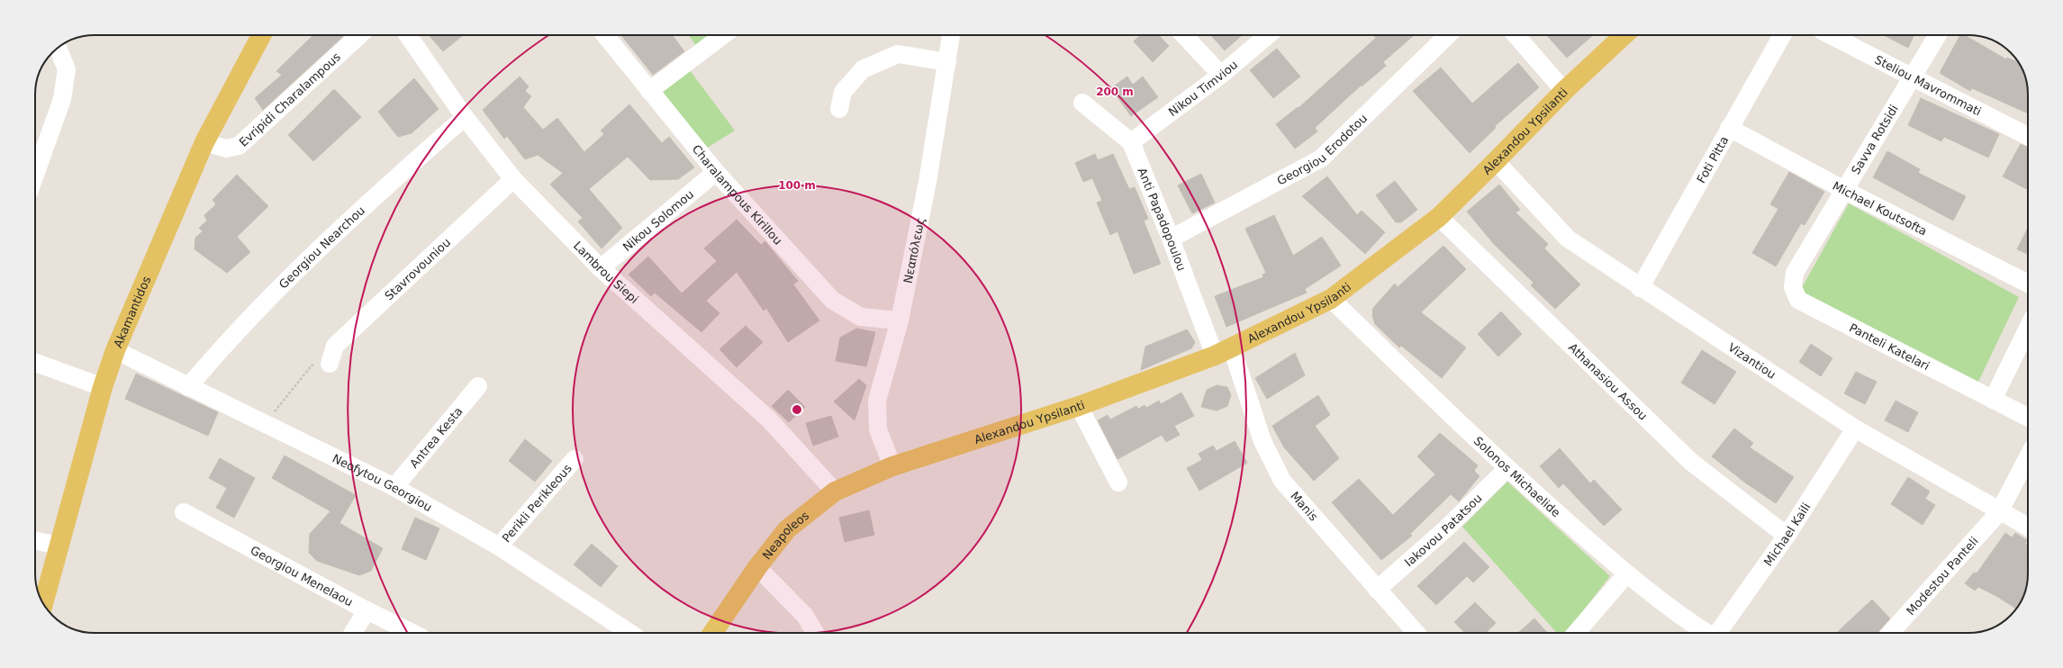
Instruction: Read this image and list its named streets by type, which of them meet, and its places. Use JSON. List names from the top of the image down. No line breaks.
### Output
{"streets":{"main road":["Alexandou Ypsilanti","Akamantidos","Neapoleos"],"street":["Steliou Mavrommati","Nikou Timviou","Evripidi Charalampous","Savva Rotsidi","Georgiou Erodotou","Foti Pitta","Charalampous Kirillou","Michael Koutsofta","Nikou Solomou","Anti Papadopoulou","Georgiou Nearchou","Νεαπόλεως","Stavrovouniou","Lambrou Siepi","Panteli Katelari","Vizantiou","Athanasiou Assou","Antrea Kesta","Solonos Michaelide","Neofytou Georgiou","Perikli Perikleous","Manis","Iakovou Patatsou","Michael Kaili","Modestou Panteli","Georgiou Menelaou"]},"crossings":[["Steliou Mavrommati","Savva Rotsidi"],["Nikou Timviou","Anti Papadopoulou"],["Evripidi Charalampous","Akamantidos"],["Alexandou Ypsilanti","Anti Papadopoulou"],["Alexandou Ypsilanti","Νεαπόλεως"],["Alexandou Ypsilanti","Vizantiou"],["Alexandou Ypsilanti","Athanasiou Assou"],["Alexandou Ypsilanti","Solonos Michaelide"],["Alexandou Ypsilanti","Manis"],["Alexandou Ypsilanti","Neapoleos"],["Savva Rotsidi","Michael Koutsofta"],["Savva Rotsidi","Panteli Katelari"],["Georgiou Erodotou","Anti Papadopoulou"],["Foti Pitta","Michael Koutsofta"],["Foti Pitta","Vizantiou"],["Charalampous Kirillou","Nikou Solomou"],["Charalampous Kirillou","Νεαπόλεως"],["Nikou Solomou","Lambrou Siepi"],["Anti Papadopoulou","Manis"],["Georgiou Nearchou","Lambrou Siepi"],["Georgiou Nearchou","Neofytou Georgiou"],["Νεαπόλεως","Neapoleos"],["Stavrovouniou","Lambrou Siepi"],["Lambrou Siepi","Neapoleos"],["Akamantidos","Neofytou Georgiou"],["Vizantiou","Michael Kaili"],["Vizantiou","Modestou Panteli"],["Athanasiou Assou","Michael Kaili"],["Antrea Kesta","Neofytou Georgiou"],["Solonos Michaelide","Iakovou Patatsou"],["Neofytou Georgiou","Perikli Perikleous"],["Manis","Iakovou Patatsou"]],"rings":["200 m","100 m"]}
